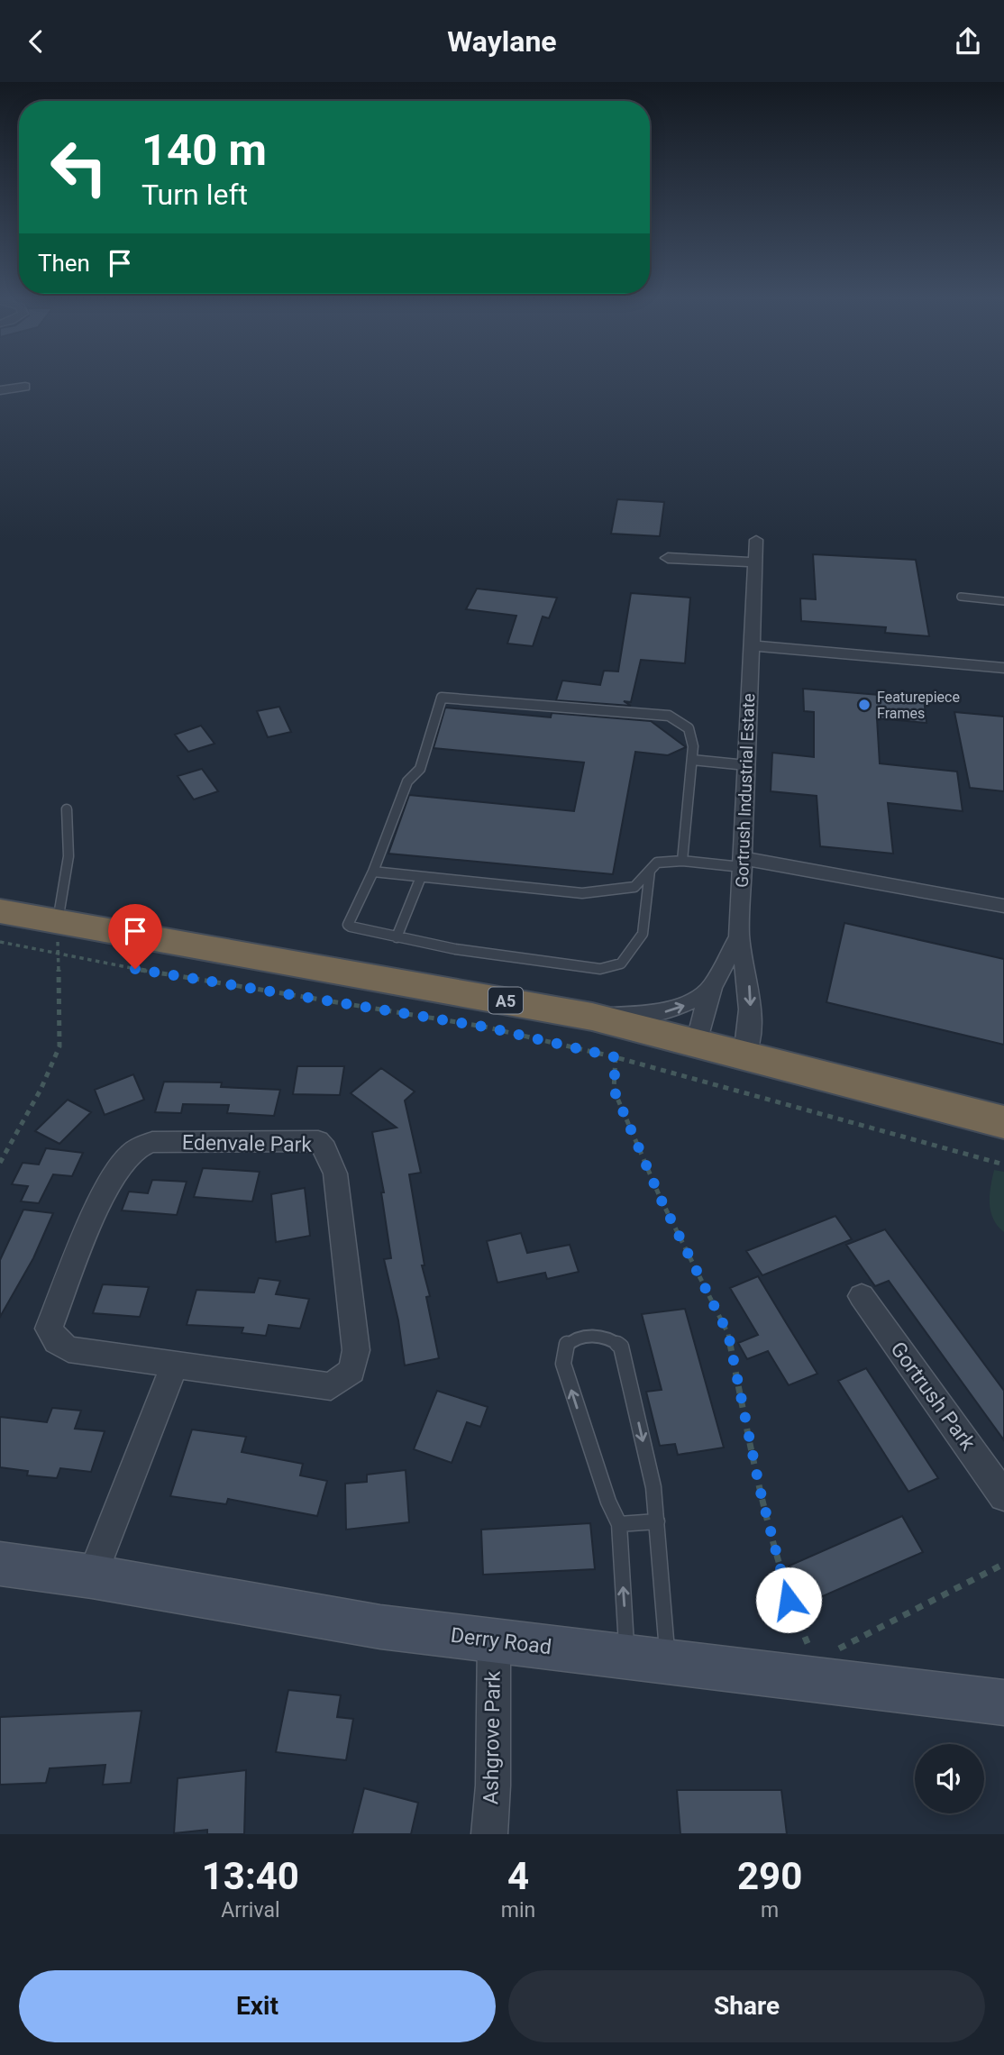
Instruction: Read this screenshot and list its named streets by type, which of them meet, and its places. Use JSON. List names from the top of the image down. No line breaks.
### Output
{"streets":{"highway":["A5"],"main road":["Derry Road"],"street":["Gortrush Industrial Estate","Edenvale Park","Gortrush Park","Ashgrove Park"]},"crossings":[["Gortrush Industrial Estate","A5"],["Derry Road","Ashgrove Park"]],"places":["Featurepiece Frames"],"page":{"header":"Waylane","turn":["140 m","Turn left"],"then":"Then","eta":["13:40","Arrival","4","min","290","m"],"buttons":["Exit","Share"]}}
